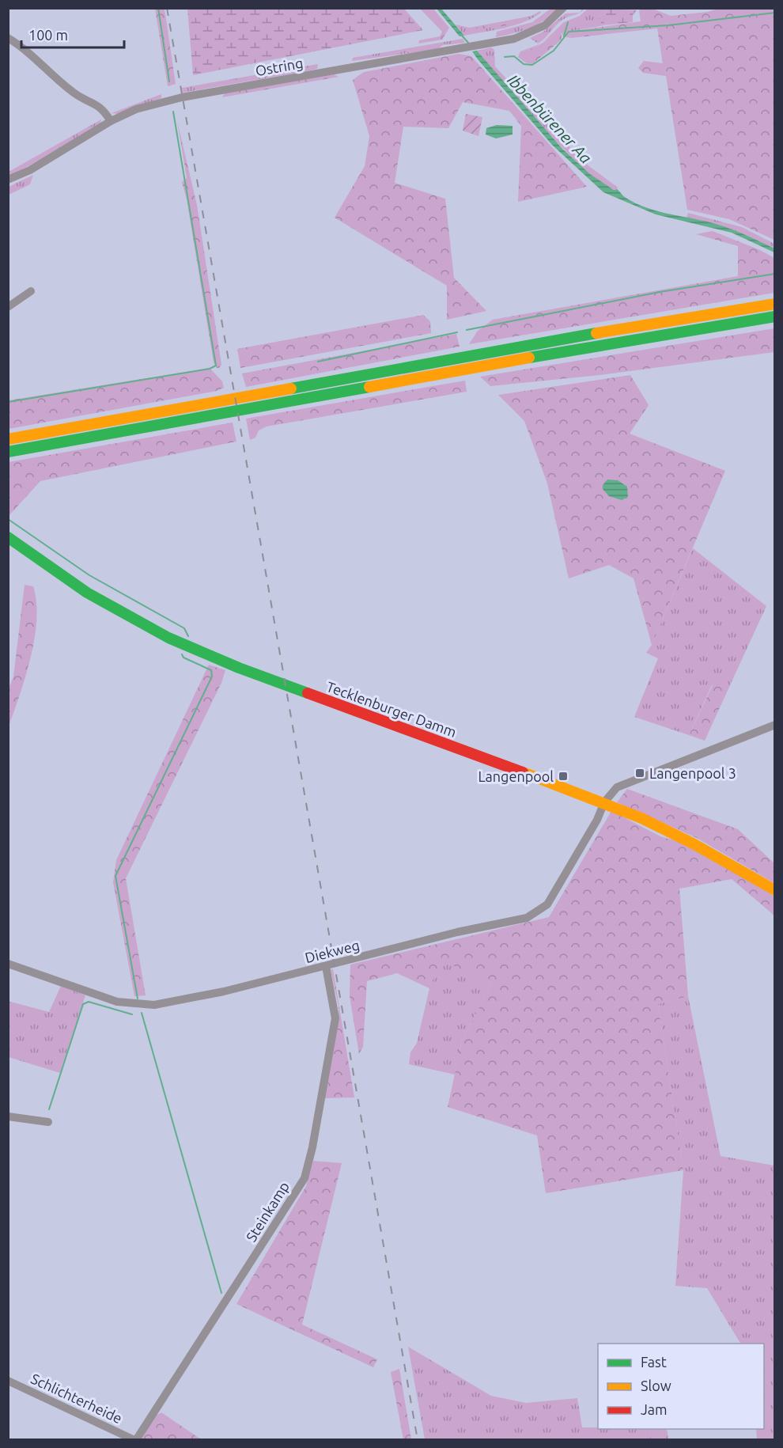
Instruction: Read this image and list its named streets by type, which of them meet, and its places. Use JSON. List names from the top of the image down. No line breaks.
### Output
{"streets":{"main road":["Tecklenburger Damm"],"street":["Ostring","Diekweg","Steinkamp","Schlichterheide"]},"crossings":[["Tecklenburger Damm","Diekweg"],["Diekweg","Steinkamp"],["Steinkamp","Schlichterheide"]],"water":["Ibbenbürener Aa"],"places":{"transit":["Langenpool 3","Langenpool"]},"legend":["Fast","Slow","Jam"],"scale_bar":"100 m"}
